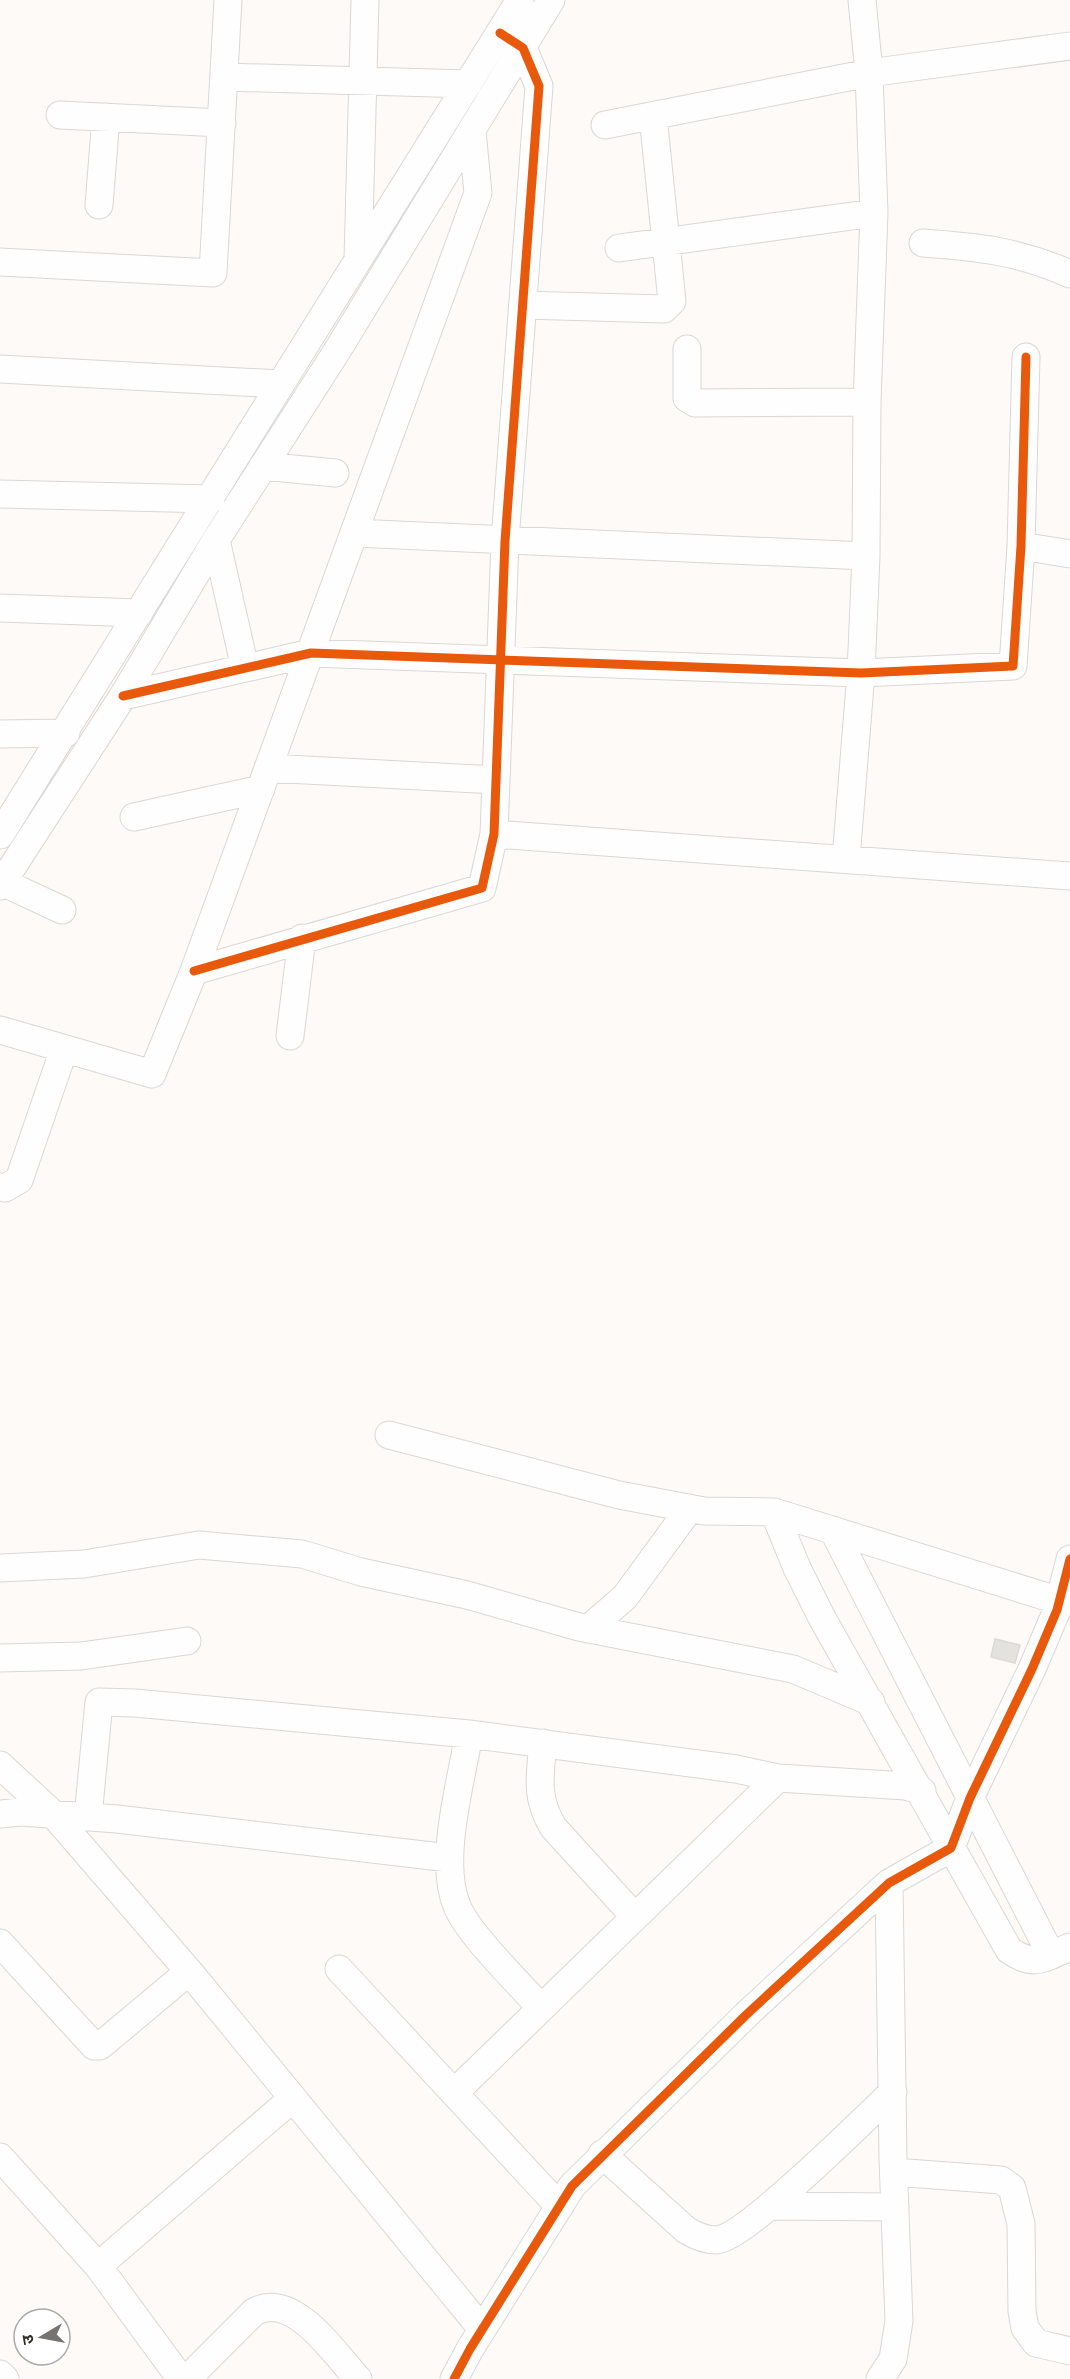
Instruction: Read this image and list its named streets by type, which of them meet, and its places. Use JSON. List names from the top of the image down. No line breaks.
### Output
{"north":"left"}
